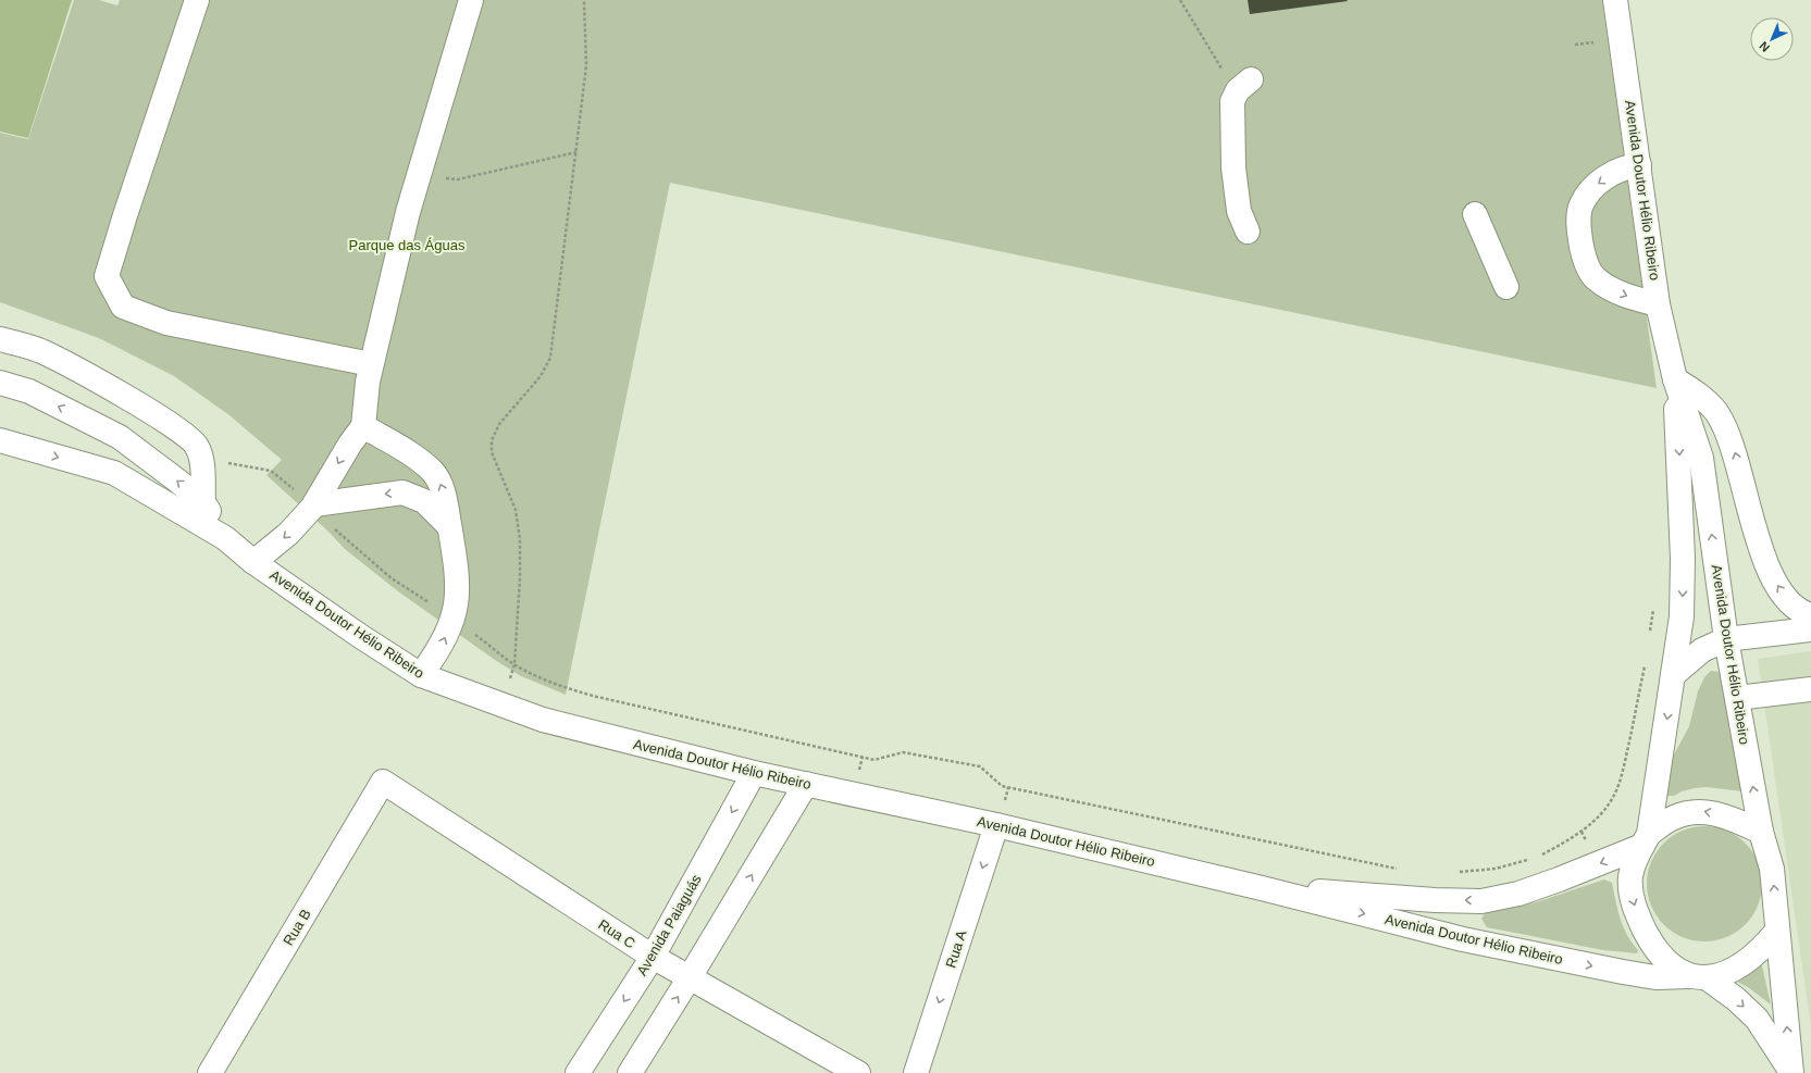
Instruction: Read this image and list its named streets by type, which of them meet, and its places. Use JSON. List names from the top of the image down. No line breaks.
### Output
{"streets":{"street":["Avenida Doutor Hélio Ribeiro","Avenida Paiaguás","Rua B","Rua C","Rua A"]},"crossings":[["Avenida Doutor Hélio Ribeiro","Avenida Paiaguás"],["Avenida Doutor Hélio Ribeiro","Rua A"],["Avenida Paiaguás","Rua C"],["Rua B","Rua C"]],"parks":["Parque das Águas"],"north":"bottom left"}
